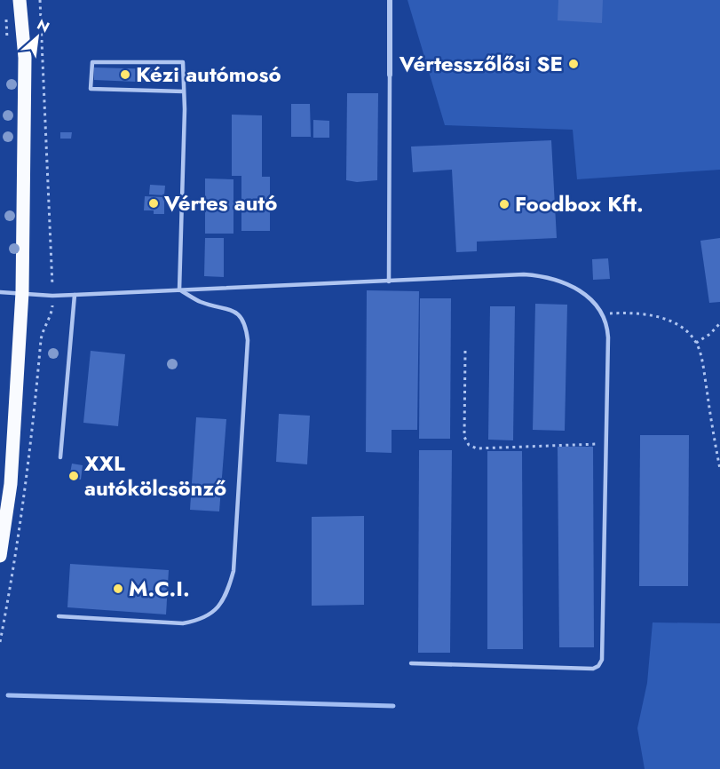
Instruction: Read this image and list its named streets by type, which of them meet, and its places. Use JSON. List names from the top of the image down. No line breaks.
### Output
{"places":["Vértesszőlősi SE","Kézi autómosó","Vértes autó","Foodbox Kft.","XXL autókölcsönző","M.C.I."],"north":"top right"}
